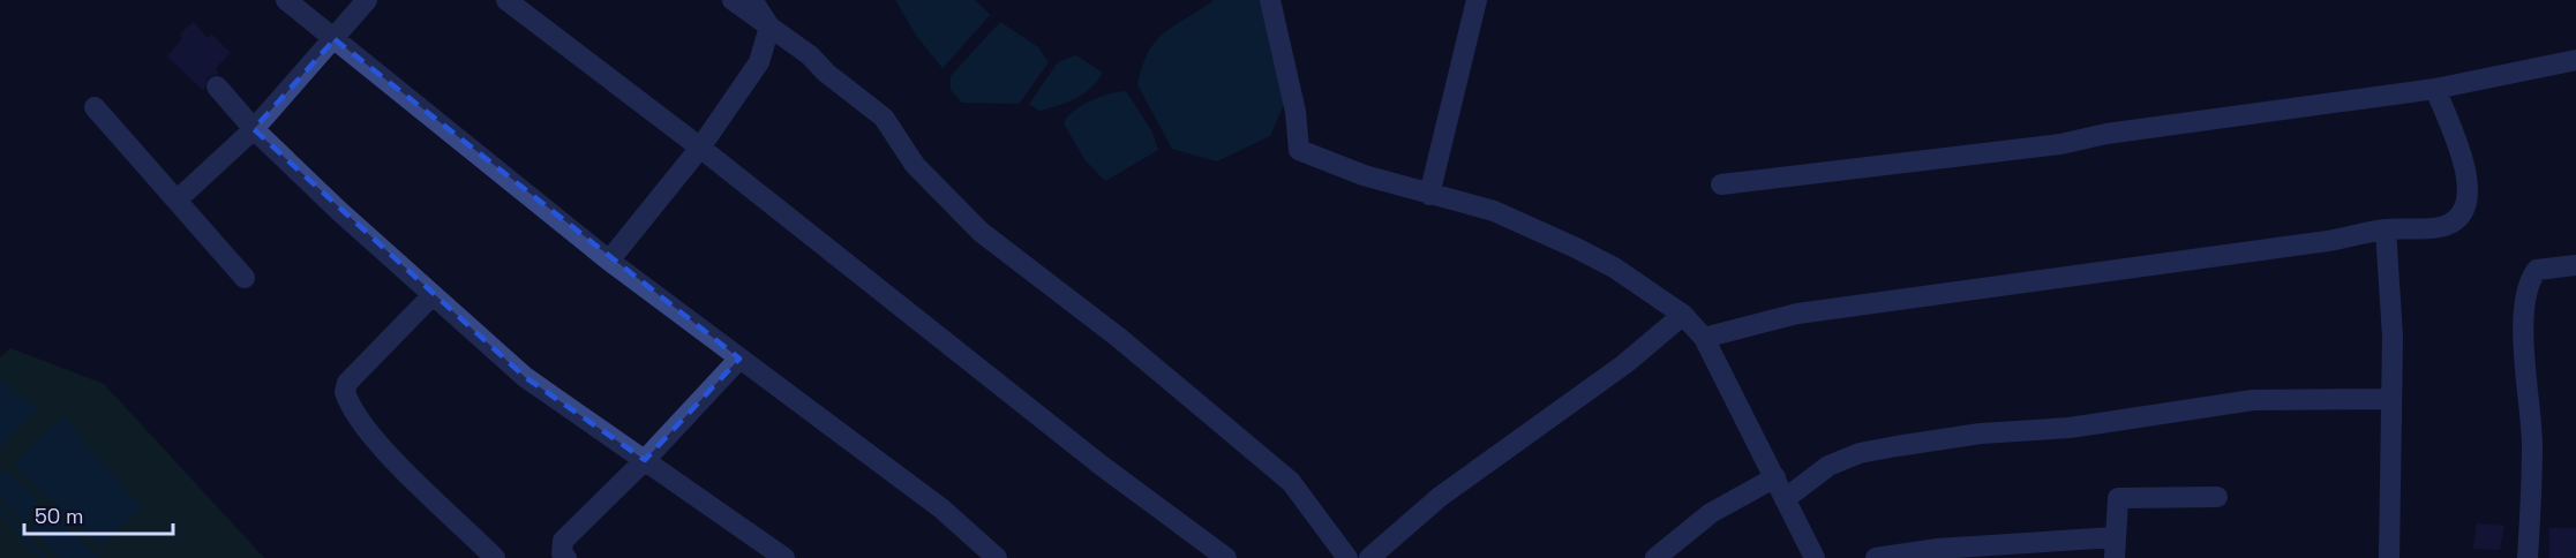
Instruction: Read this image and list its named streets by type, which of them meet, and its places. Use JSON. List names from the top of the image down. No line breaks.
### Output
{"scale_bar":"50 m"}
